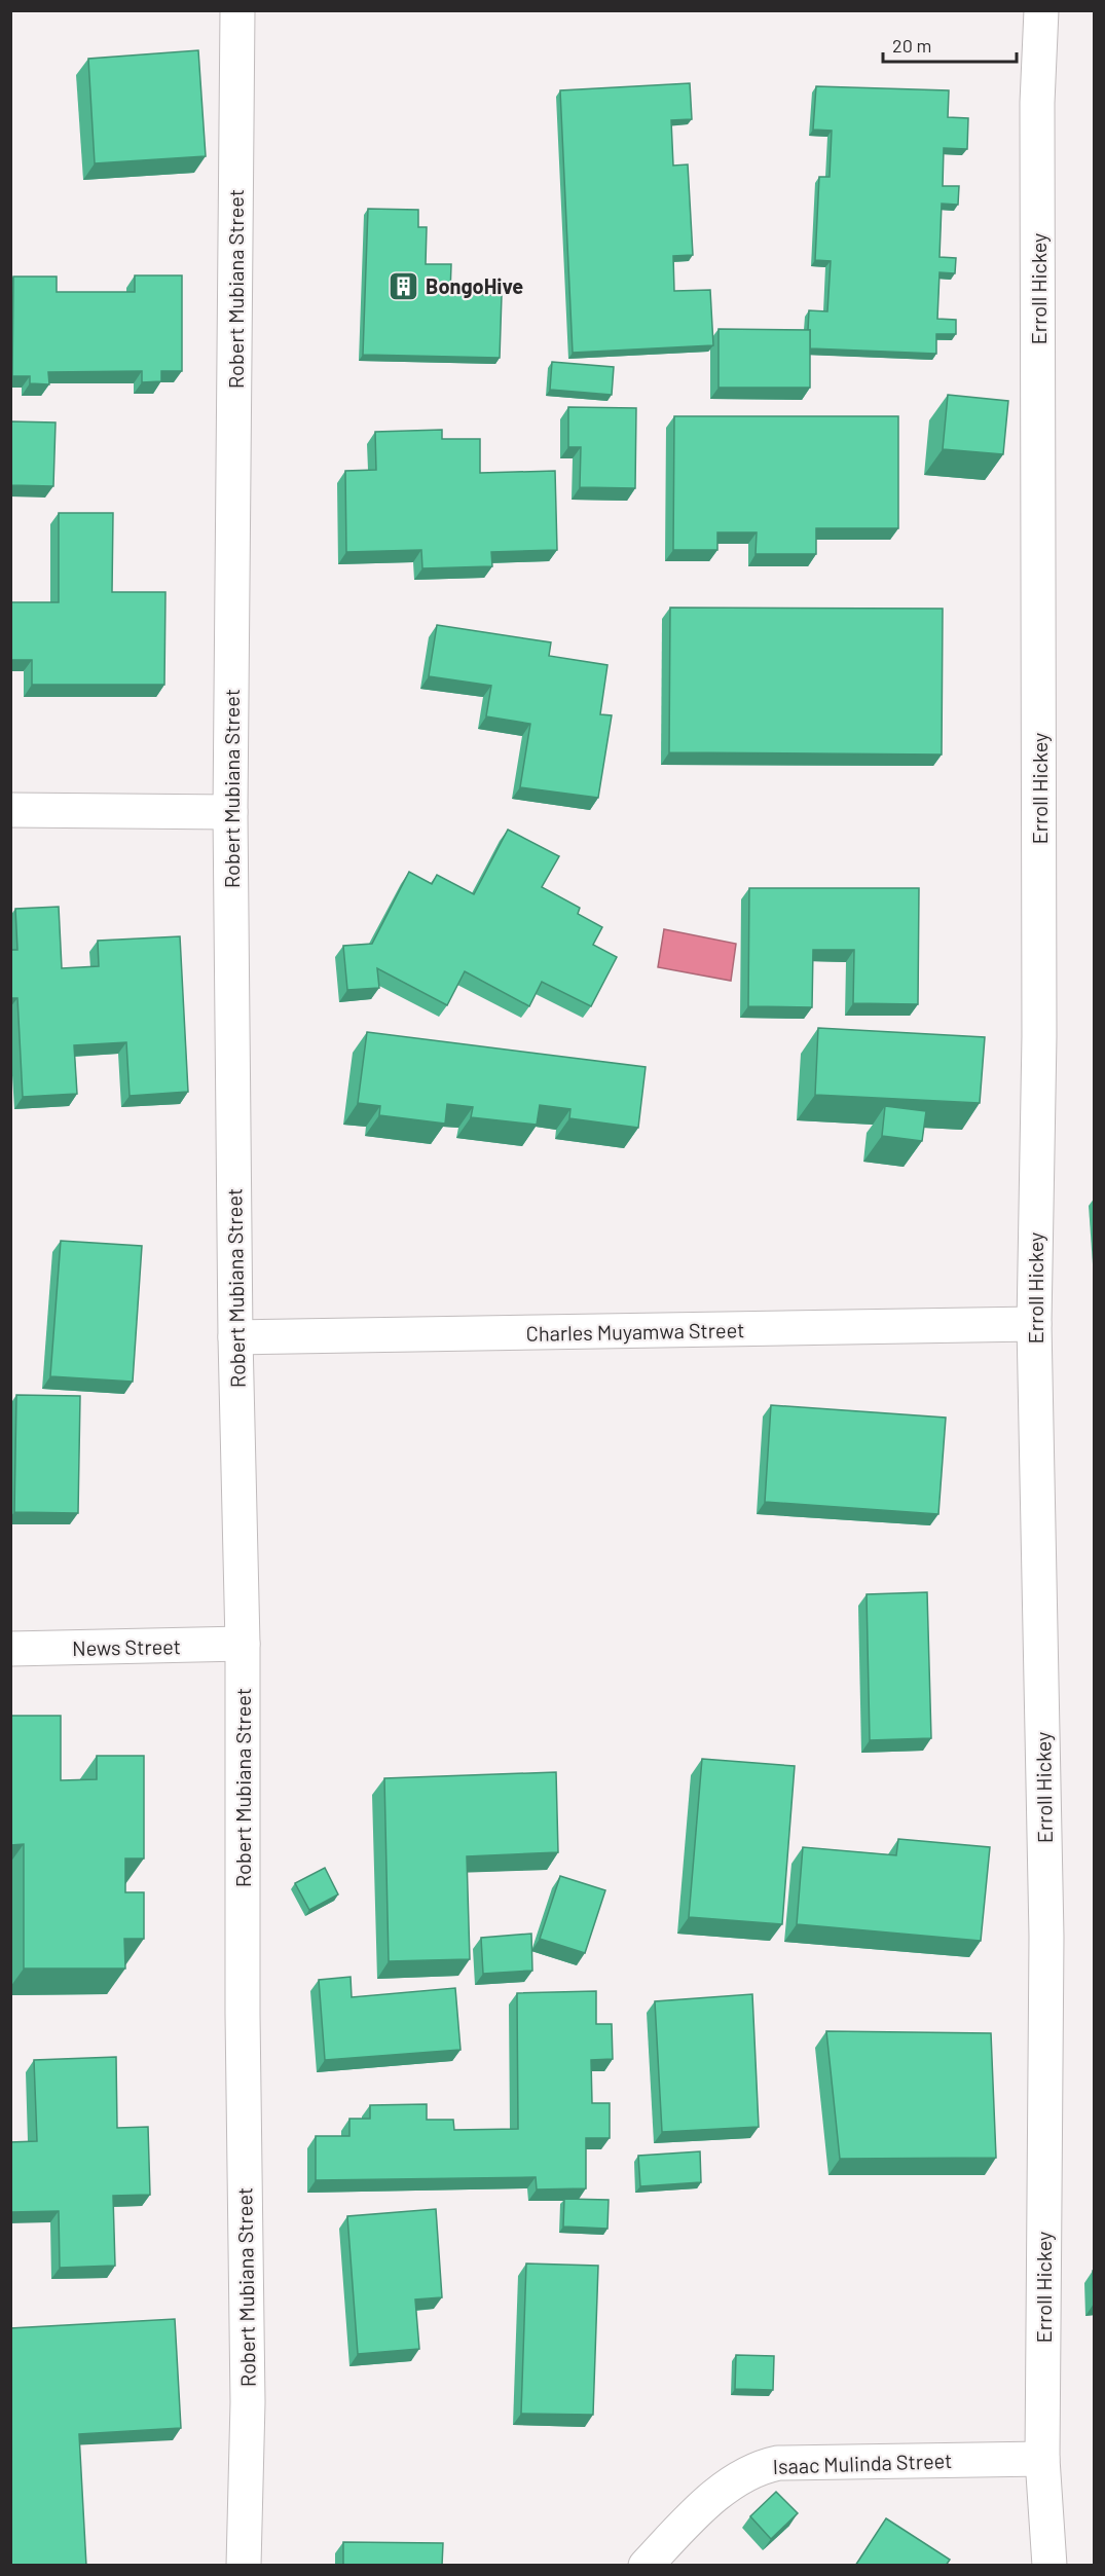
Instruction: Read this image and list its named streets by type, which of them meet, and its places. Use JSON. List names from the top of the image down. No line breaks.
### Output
{"streets":{"street":["Robert Mubiana Street","Erroll Hickey","Charles Muyamwa Street","News Street","Isaac Mulinda Street"]},"crossings":[["Robert Mubiana Street","Charles Muyamwa Street"],["Robert Mubiana Street","News Street"],["Erroll Hickey","Charles Muyamwa Street"],["Erroll Hickey","Isaac Mulinda Street"]],"places":{"building":["BongoHive"]},"scale_bar":"20 m"}
